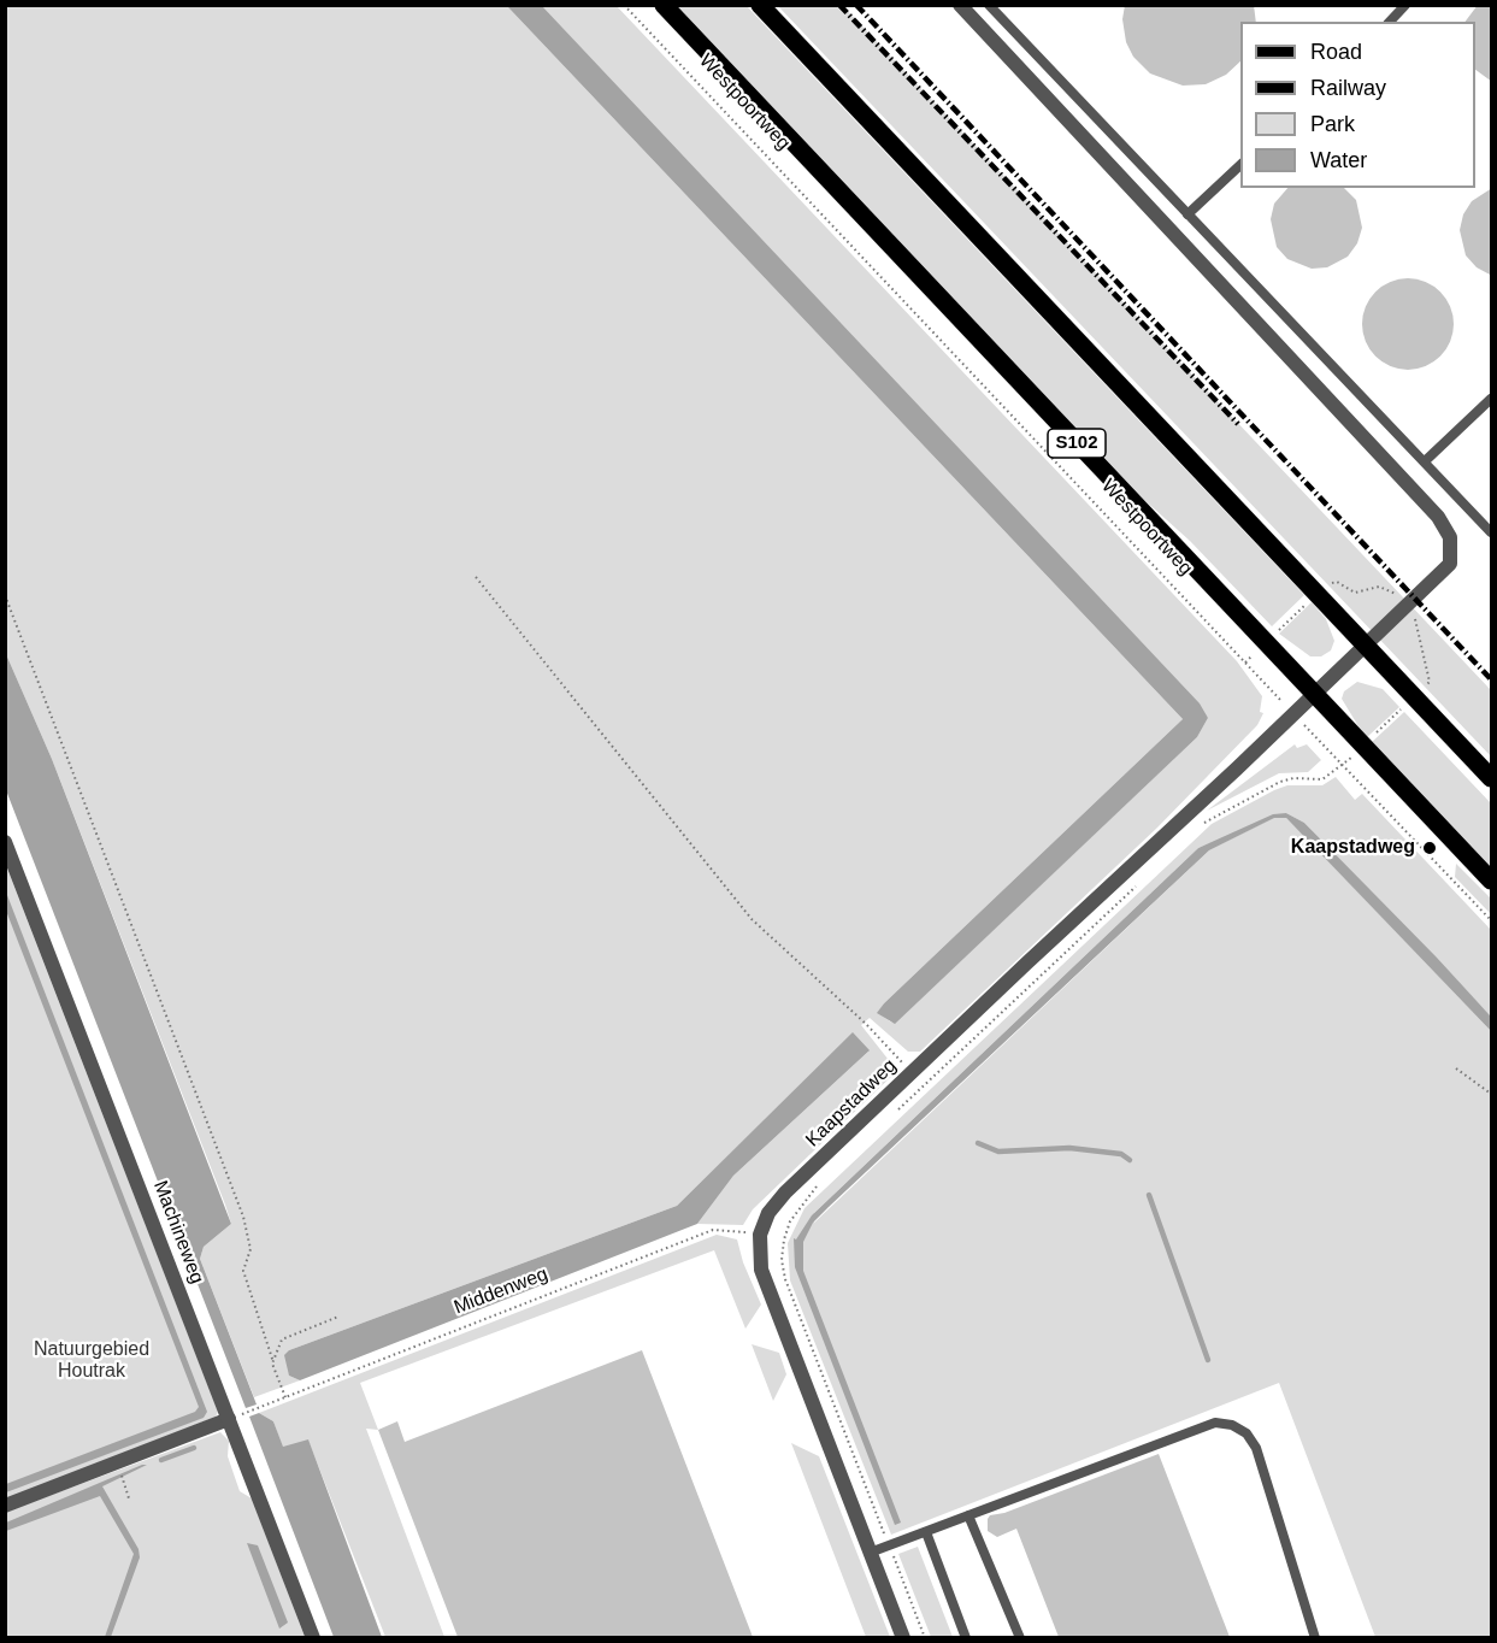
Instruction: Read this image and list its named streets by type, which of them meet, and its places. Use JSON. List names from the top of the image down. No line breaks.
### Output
{"streets":{"main road":["Westpoortweg","S102"],"street":["Kaapstadweg","Machineweg"],"path":["Middenweg"]},"crossings":[["Westpoortweg","Kaapstadweg"],["Kaapstadweg","Middenweg"],["Machineweg","Middenweg"]],"parks":["Natuurgebied Houtrak"],"places":["Kaapstadweg"],"legend":["Road","Railway","Park","Water"]}
